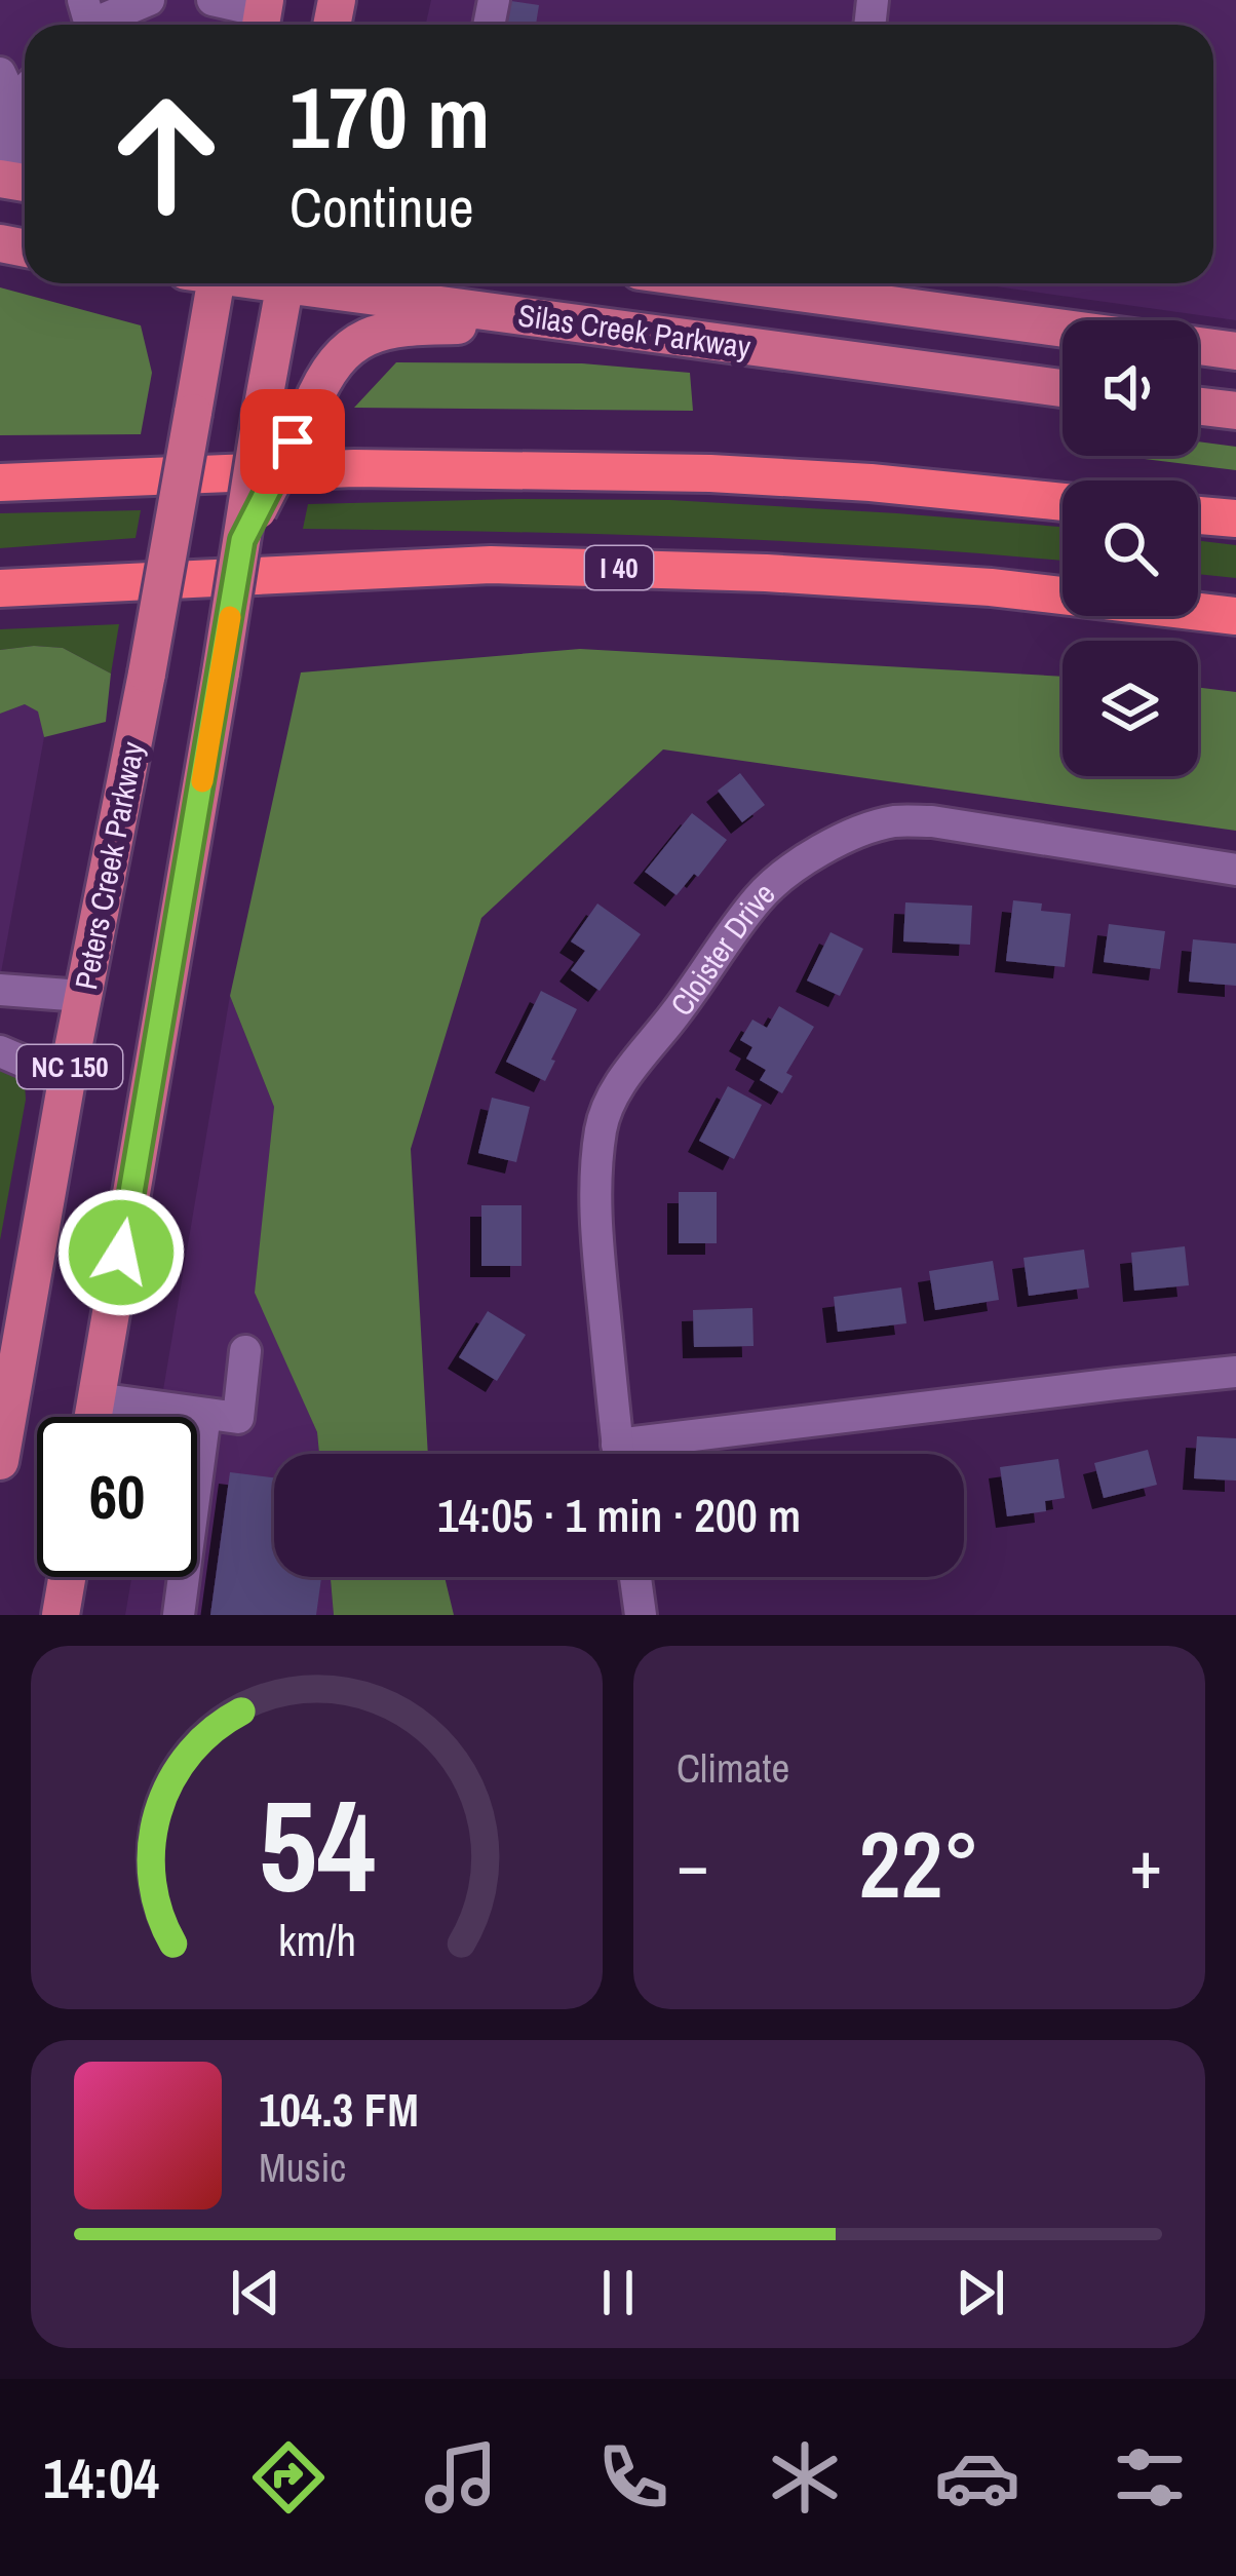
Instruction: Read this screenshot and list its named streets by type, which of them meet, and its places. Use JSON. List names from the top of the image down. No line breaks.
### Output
{"streets":{"highway":["I 40"],"main road":["Silas Creek Parkway","Peters Creek Parkway","NC 150"],"street":["Cloister Drive"]},"page":{"turn":["170 m","Continue"],"limit":"60","trip":"14:05 · 1 min · 200 m","tile":"Climate","heat":["−","22°","+"],"song":["104.3 FM","Music"],"tabs":"14:04","gauge":["54","km/h"]}}
